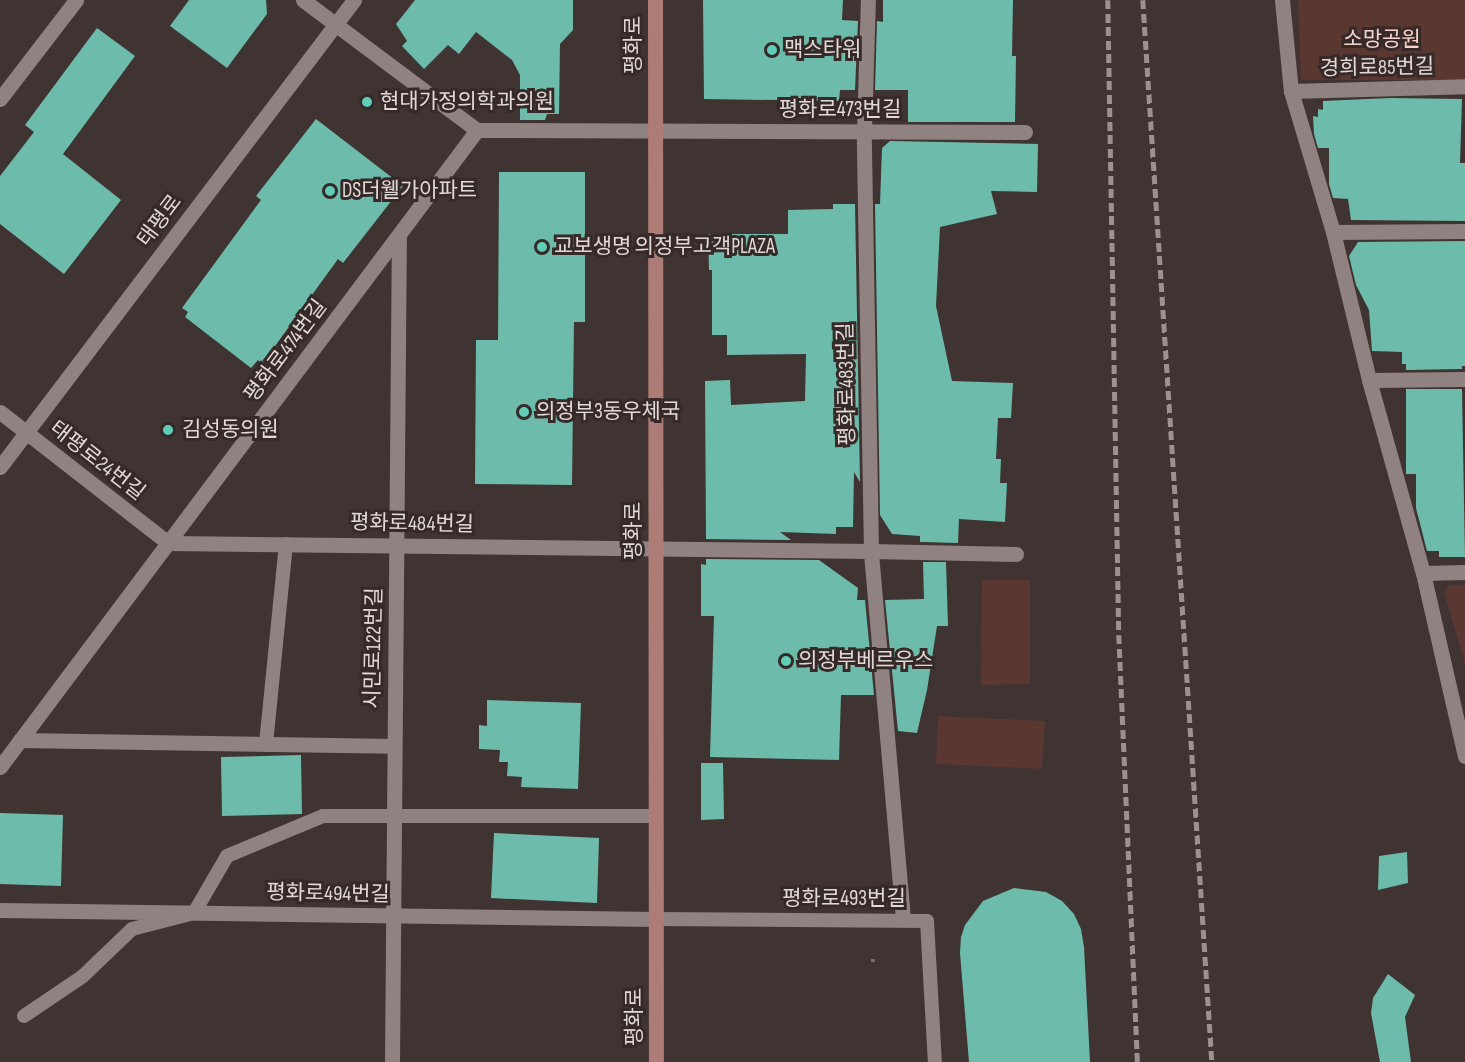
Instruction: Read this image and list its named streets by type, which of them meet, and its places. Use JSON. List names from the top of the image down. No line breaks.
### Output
{"streets":{"main road":["평화로"],"street":["경희로85번길","평화로473번길","태평로","평화로474번길","평화로483번길","태평로24번길","평화로484번길","시민로122번길","평화로494번길"],"lane":["평화로493번길"]},"crossings":[["평화로","평화로473번길"],["평화로","평화로484번길"],["평화로","평화로494번길"],["평화로","평화로493번길"],["평화로473번길","평화로483번길"],["태평로","태평로24번길"],["평화로474번길","태평로24번길"],["평화로474번길","평화로484번길"],["평화로474번길","시민로122번길"],["평화로483번길","평화로493번길"],["태평로24번길","평화로484번길"],["평화로484번길","시민로122번길"],["시민로122번길","평화로494번길"],["평화로494번길","평화로493번길"]],"parks":["소망공원"],"places":["맥스타워","현대가정의학과의원","DS더웰가아파트","교보생명 의정부고객PLAZA","의정부3동우체국","김성동의원","의정부베르우스"]}
